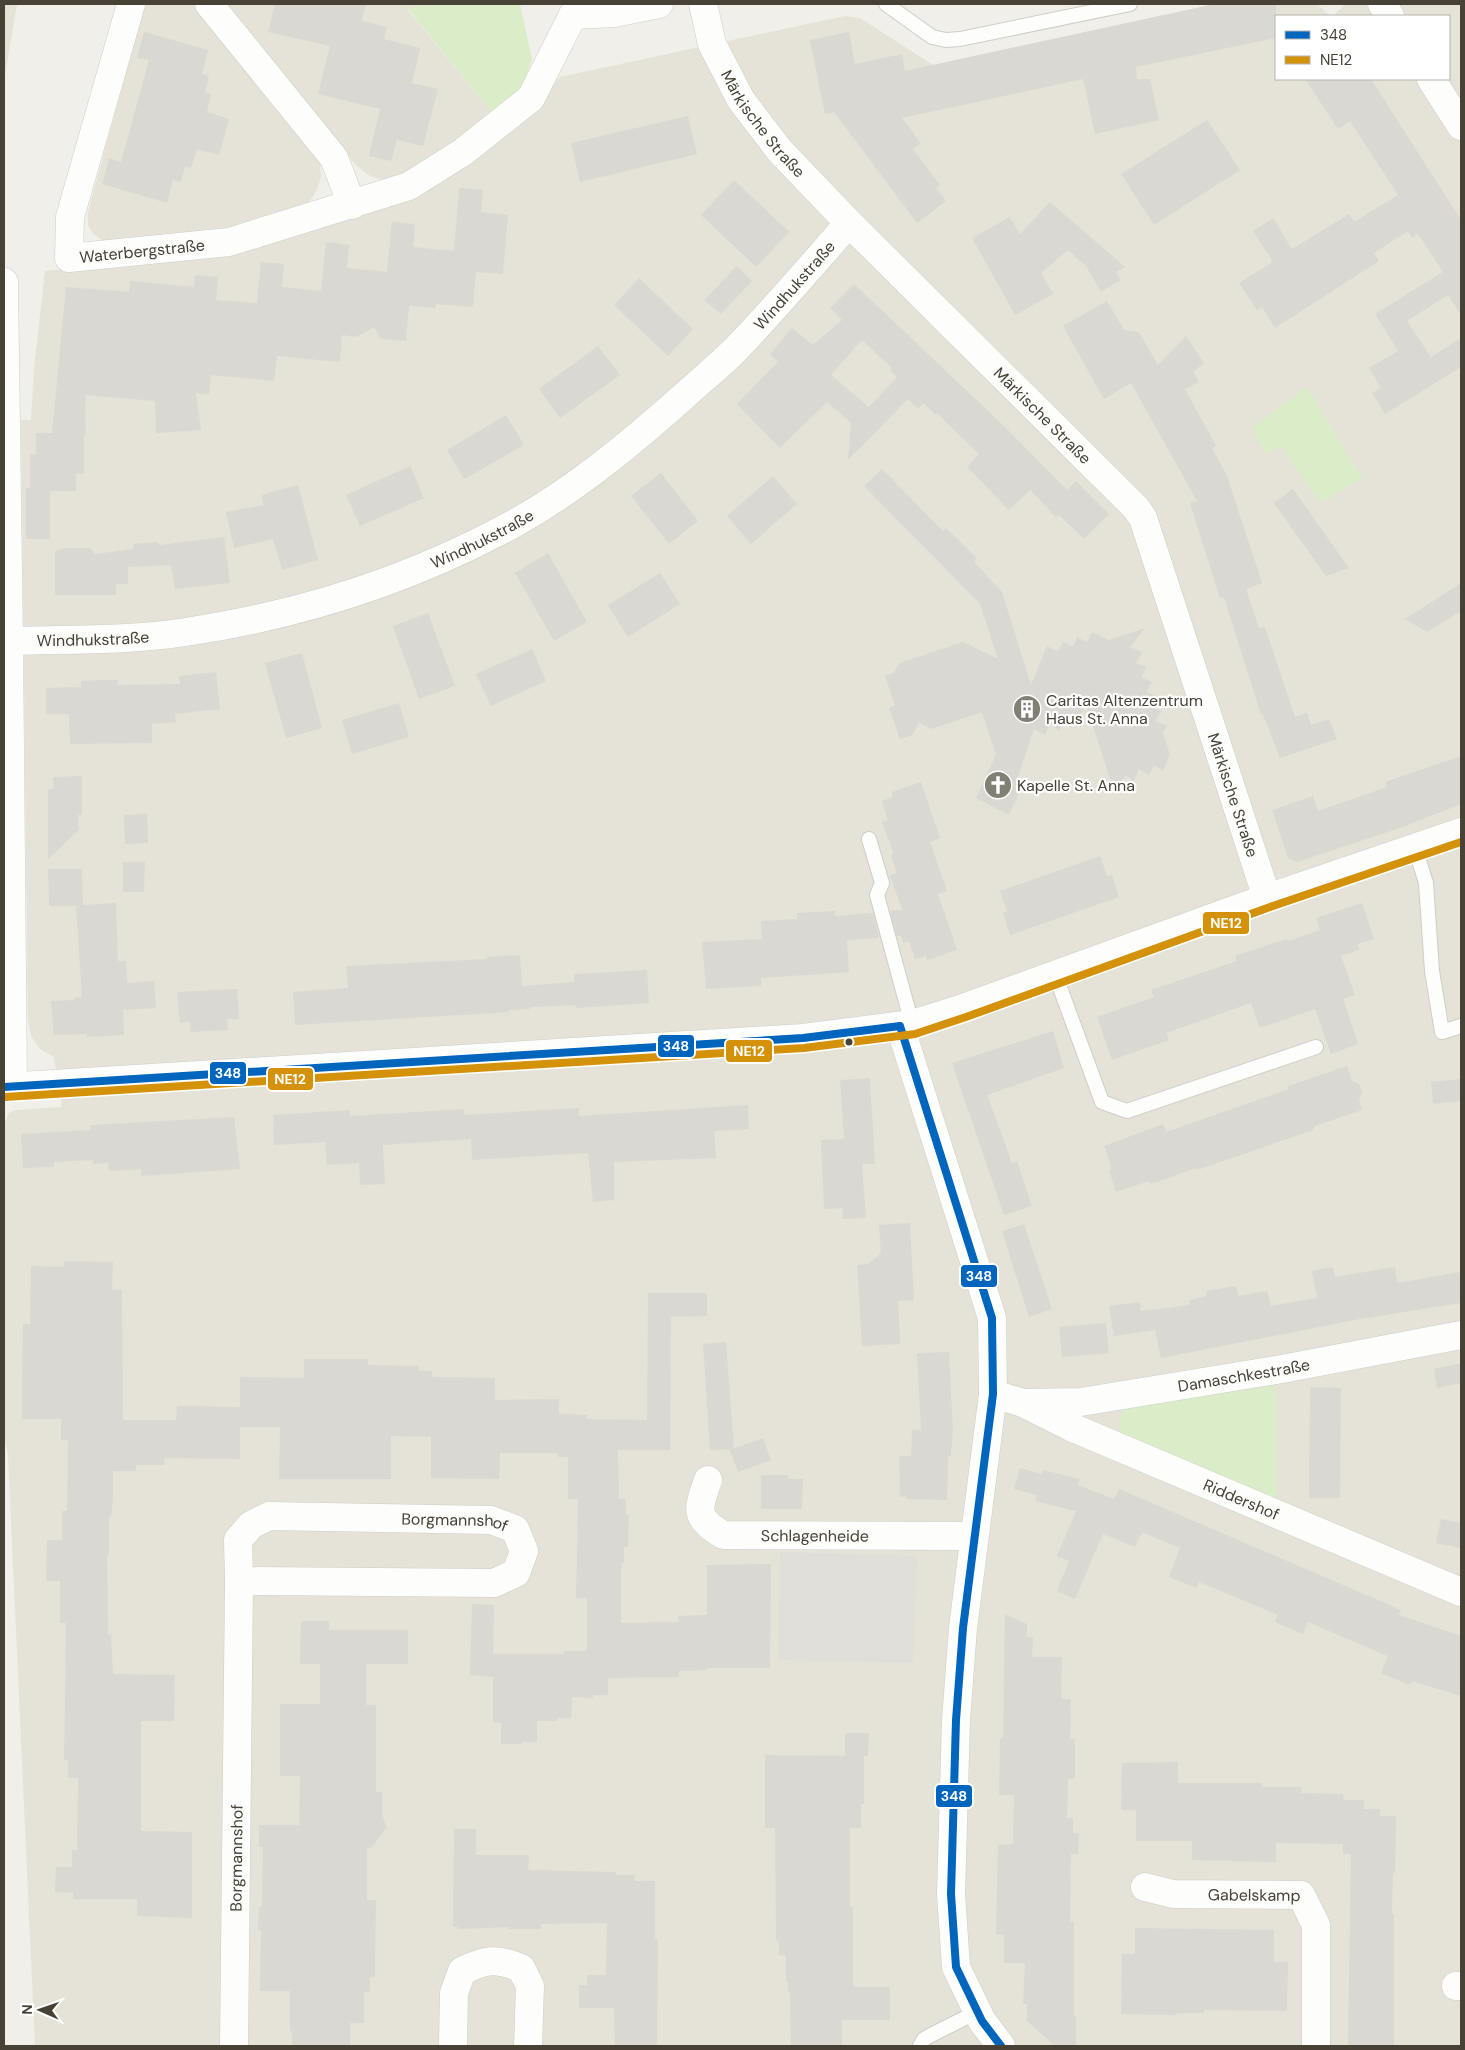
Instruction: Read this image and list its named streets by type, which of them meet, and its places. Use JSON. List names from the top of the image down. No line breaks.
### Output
{"streets":{"street":["Märkische Straße","Waterbergstraße","Windhukstraße","Damaschkestraße","Riddershof","Borgmannshof","Schlagenheide","Gabelskamp"]},"crossings":[["Märkische Straße","Windhukstraße"],["Damaschkestraße","Riddershof"]],"places":{"building":["Caritas Altenzentrum Haus St. Anna"],"church":["Kapelle St. Anna"]},"lines":["transit line NE12","transit line 348"],"legend":["348","NE12"],"north":"left"}
